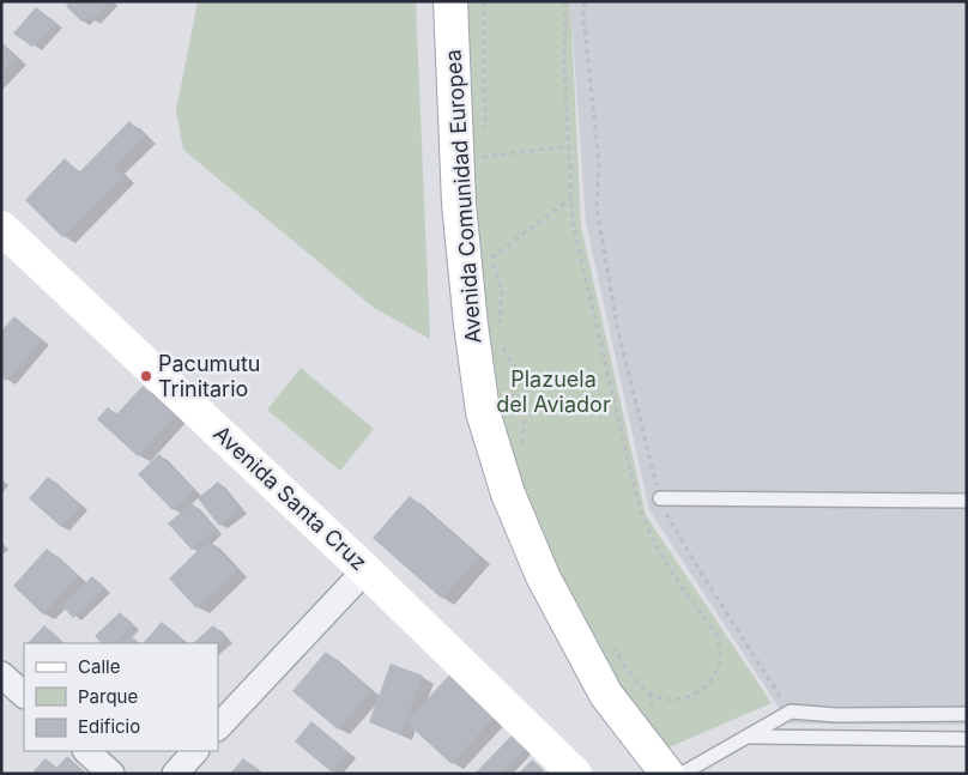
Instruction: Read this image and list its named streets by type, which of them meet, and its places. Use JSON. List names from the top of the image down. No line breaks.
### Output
{"streets":{"main road":["Avenida Comunidad Europea","Avenida Santa Cruz"]},"parks":["Plazuela del Aviador"],"places":["Pacumutu Trinitario"],"legend":["Calle","Parque","Edificio"]}
